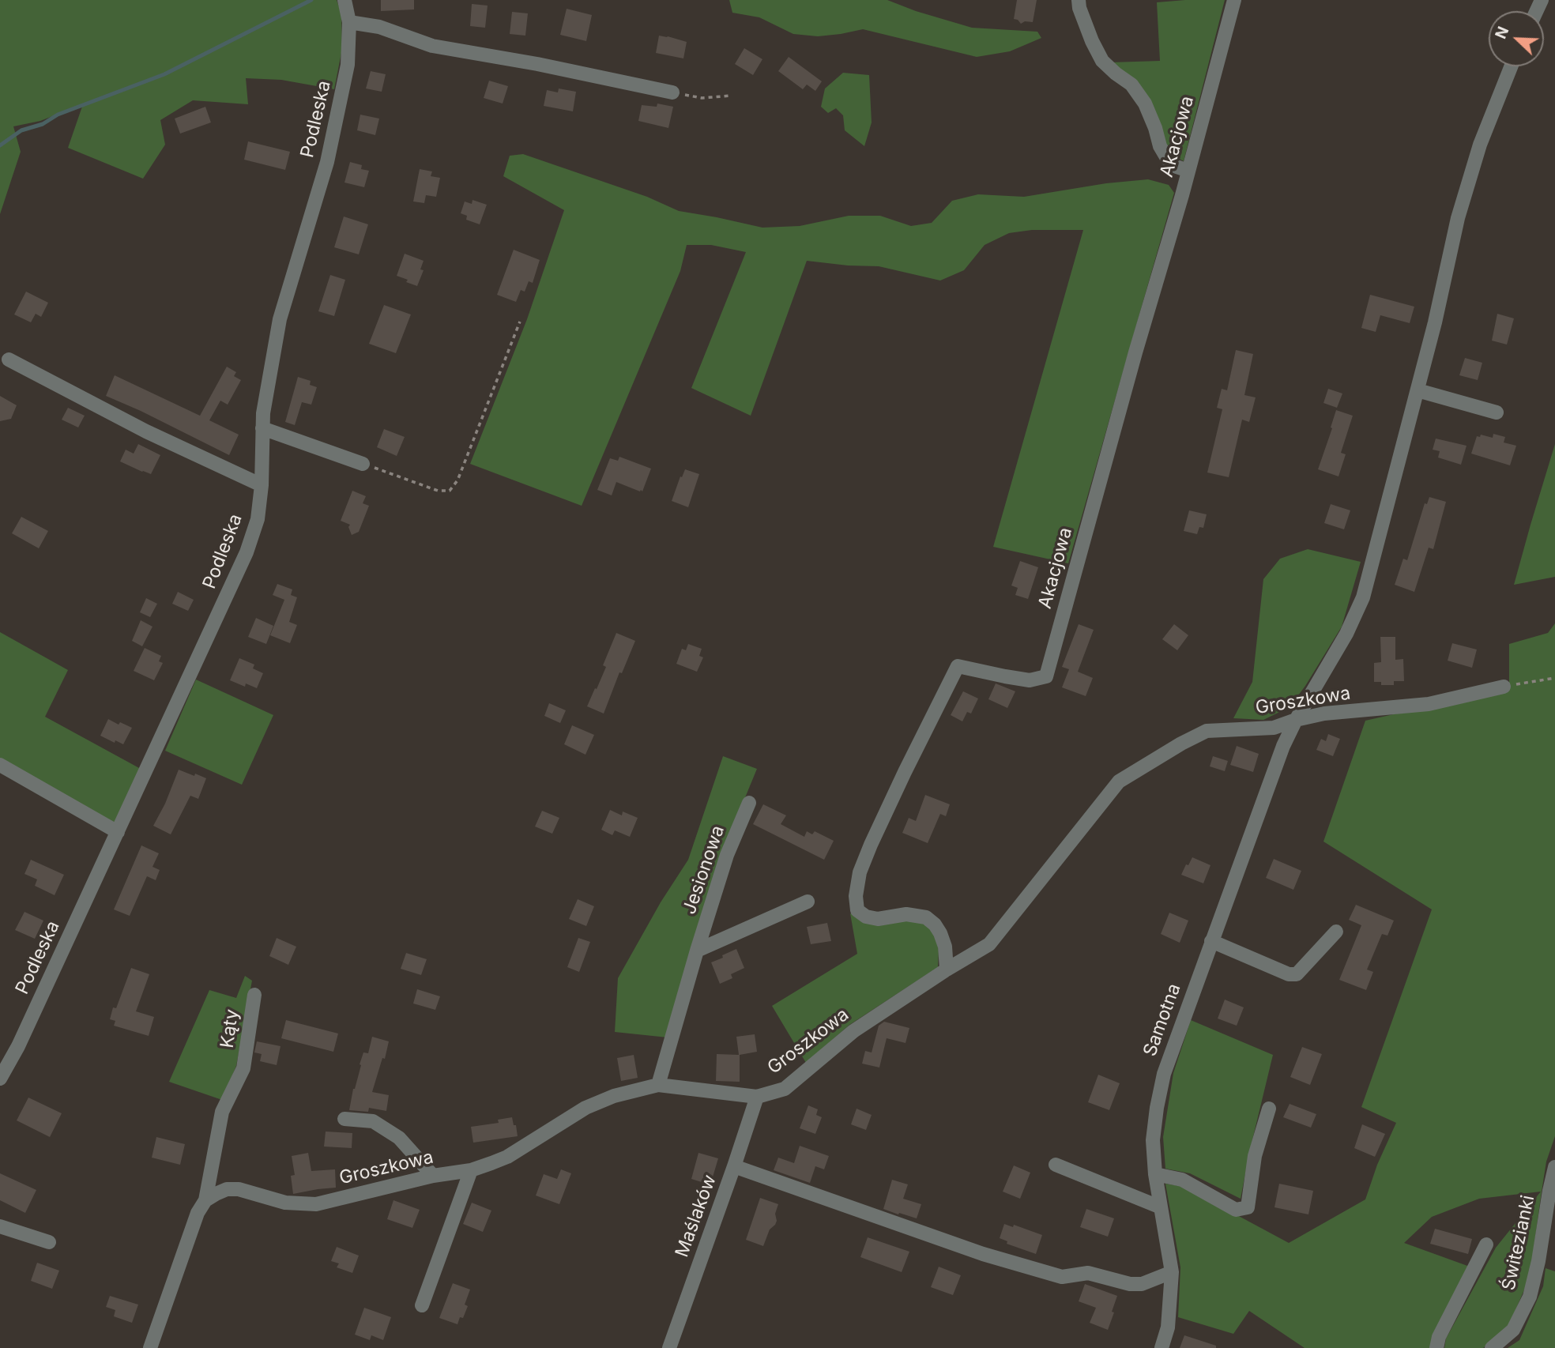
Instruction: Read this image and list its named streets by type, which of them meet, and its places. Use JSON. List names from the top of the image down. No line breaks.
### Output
{"streets":{"street":["Podleska","Akacjowa","Groszkowa","Jesionowa","Samotna","Kąty","Maślaków","Świtezianki"]},"crossings":[["Akacjowa","Groszkowa"],["Groszkowa","Jesionowa"],["Groszkowa","Samotna"],["Groszkowa","Kąty"],["Groszkowa","Maślaków"]],"north":"top left"}
